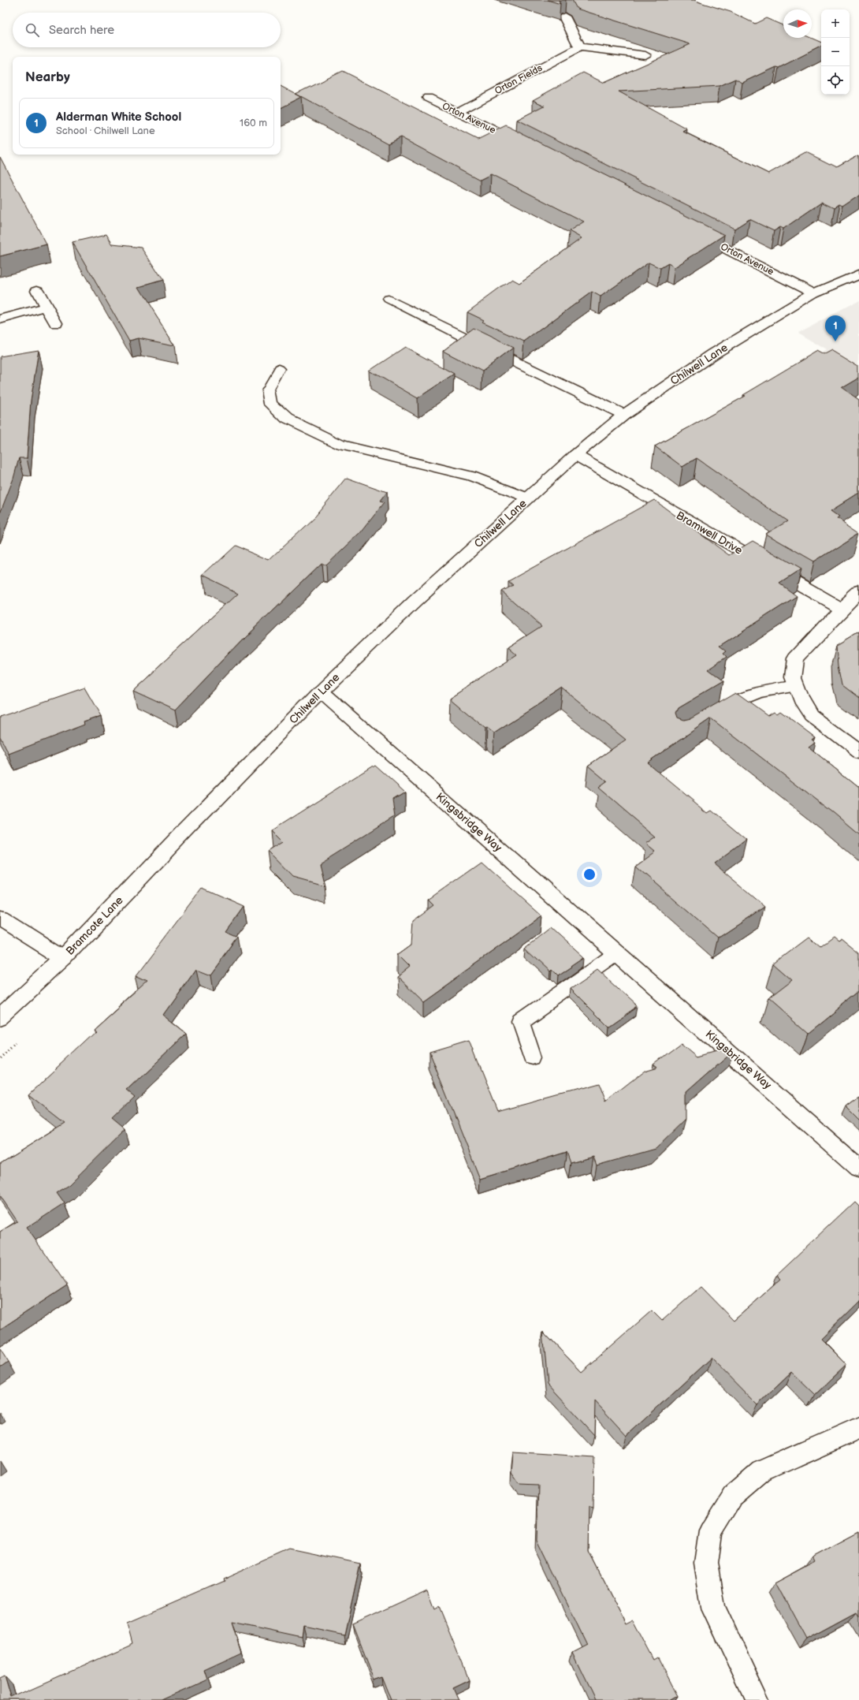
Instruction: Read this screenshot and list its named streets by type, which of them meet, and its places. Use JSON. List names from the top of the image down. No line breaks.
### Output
{"streets":{"street":["Orton Fields","Orton Avenue","Chilwell Lane","Bramwell Drive","Kingsbridge Way","Bramcote Lane"]},"crossings":[["Orton Fields","Orton Avenue"],["Orton Avenue","Chilwell Lane"],["Chilwell Lane","Bramwell Drive"],["Chilwell Lane","Kingsbridge Way"],["Chilwell Lane","Bramcote Lane"]],"north":"right","page":{"map_buttons":["+","−"],"search":"Search here","heading":"Nearby","list":[{"mark":"1","name":"Alderman White School","note":"School · Chilwell Lane","value":"160 m"}],"pins":"1"}}
